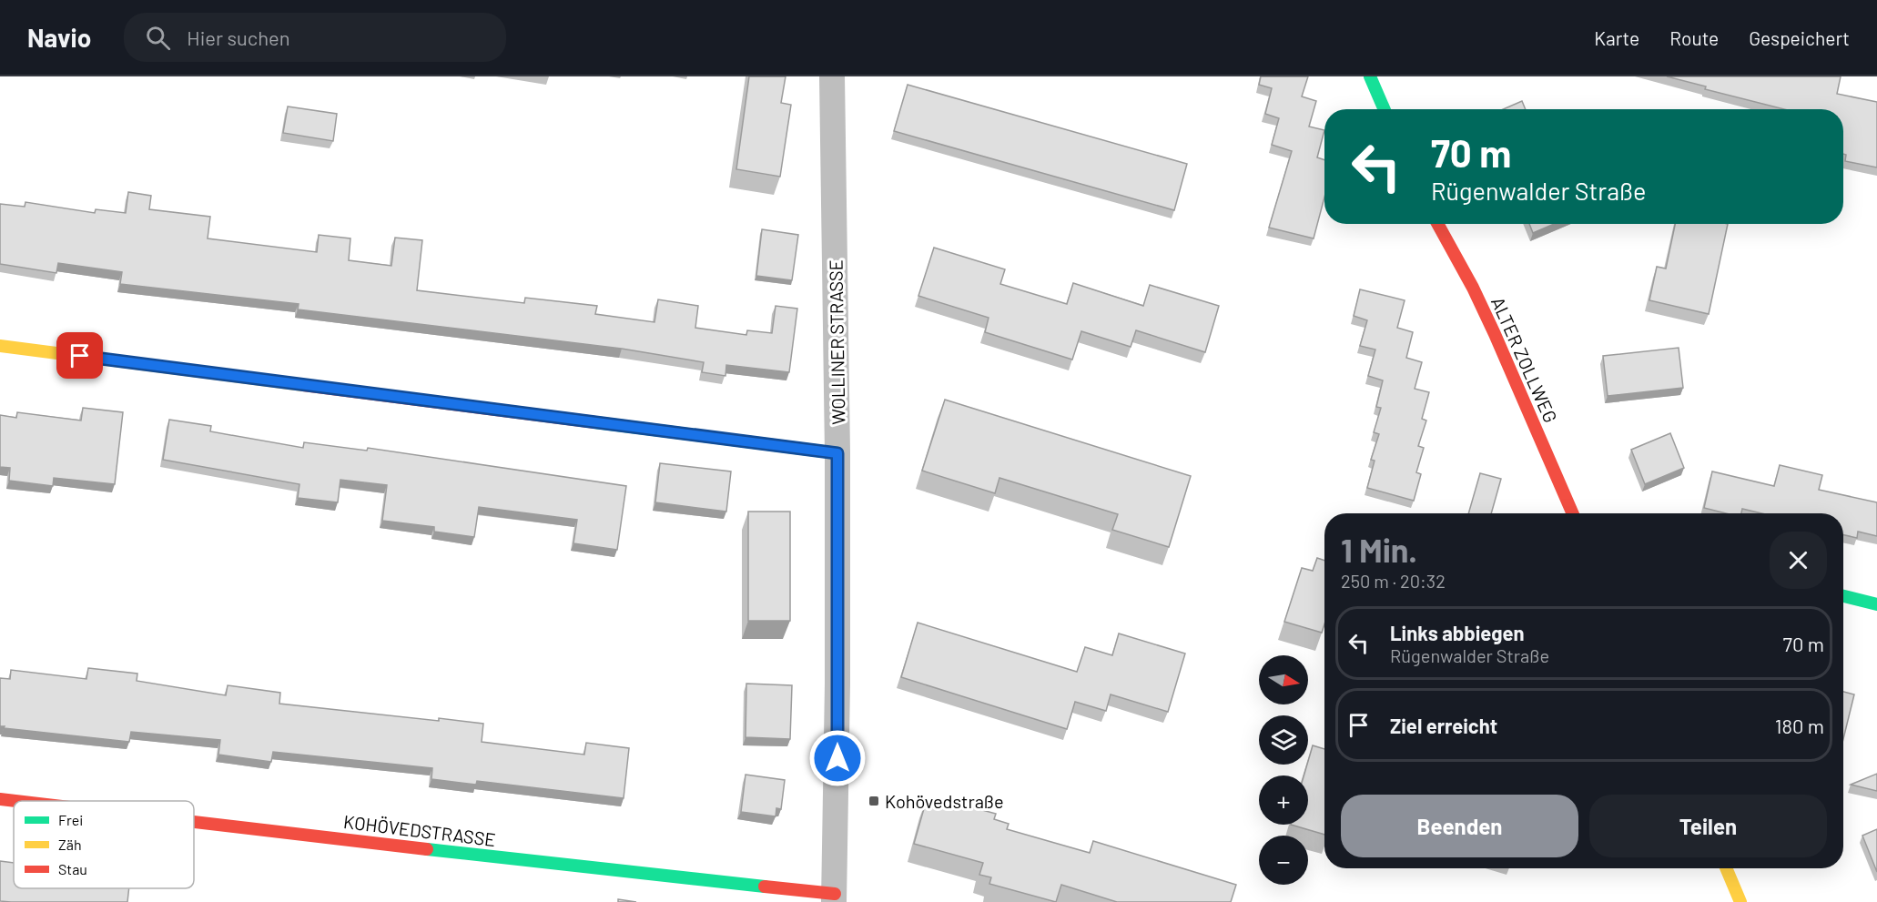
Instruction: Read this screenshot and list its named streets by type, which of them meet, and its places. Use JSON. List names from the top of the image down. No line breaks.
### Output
{"streets":{"street":["WOLLINER STRASSE","ALTER ZOLLWEG","KOHÖVEDSTRASSE"]},"crossings":[["WOLLINER STRASSE","KOHÖVEDSTRASSE"]],"places":{"transit":["Kohövedstraße"]},"legend":["Frei","Zäh","Stau"],"north":"right","page":{"header":"Navio","search":"Hier suchen","nav":["Karte","Route","Gespeichert"],"turn":["70 m","Rügenwalder Straße"],"heading":["1 Min.","250 m · 20:32"],"list":[{"name":"Links abbiegen","note":"Rügenwalder Straße","value":"70 m"},{"name":"Ziel erreicht","value":"180 m"}],"map_buttons":["+","−"],"buttons":["Beenden","Teilen"]}}
